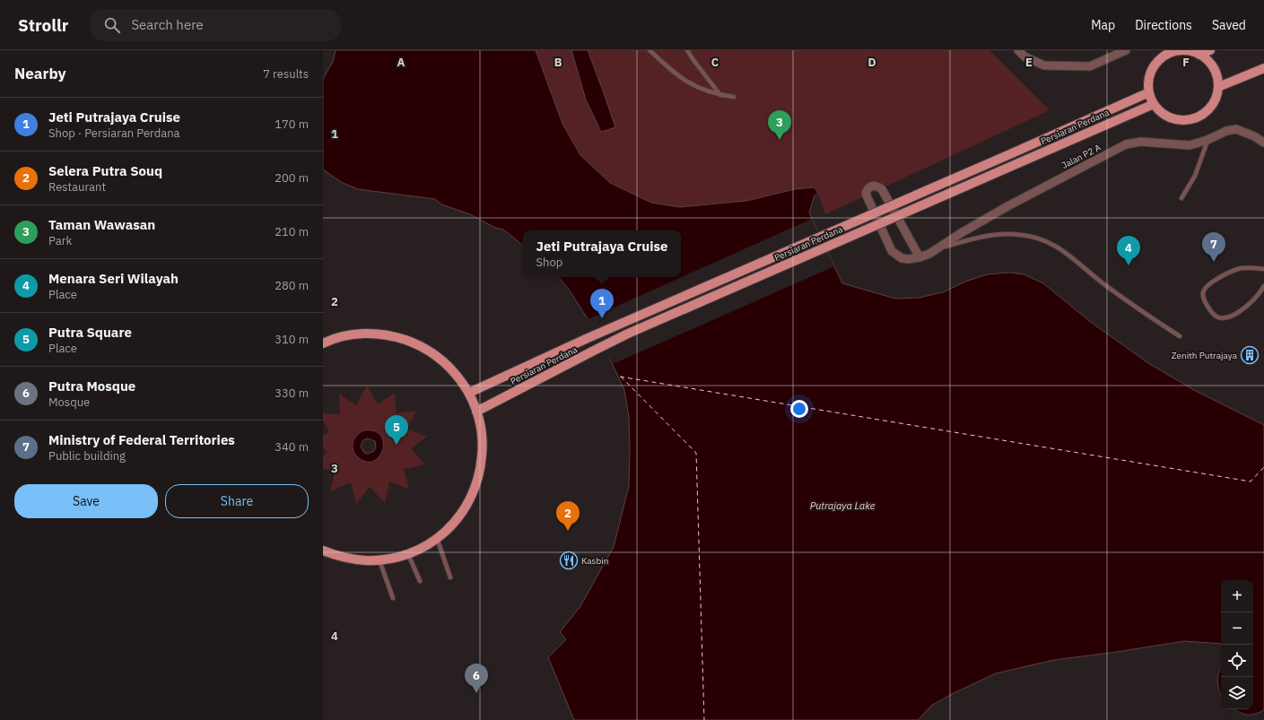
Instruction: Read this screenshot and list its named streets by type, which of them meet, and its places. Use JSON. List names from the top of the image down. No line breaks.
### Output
{"streets":{"main road":["Persiaran Perdana"],"street":["Jalan P2 A"]},"water":["Putrajaya Lake"],"places":{"building":["Zenith Putrajaya"],"restaurant":["Kasbin"]},"page":{"header":"Strollr","search":"Search here","nav":["Map","Directions","Saved"],"heading":["Nearby","7 results"],"list":[{"mark":"1","name":"Jeti Putrajaya Cruise","note":"Shop · Persiaran Perdana","value":"170 m"},{"mark":"2","name":"Selera Putra Souq","note":"Restaurant","value":"200 m"},{"mark":"3","name":"Taman Wawasan","note":"Park","value":"210 m"},{"mark":"4","name":"Menara Seri Wilayah","note":"Place","value":"280 m"},{"mark":"5","name":"Putra Square","note":"Place","value":"310 m"},{"mark":"6","name":"Putra Mosque","note":"Mosque","value":"330 m"},{"mark":"7","name":"Ministry of Federal Territories","note":"Public building","value":"340 m"}],"pins":["3","7","4","1","5","2","6"],"popup":["Jeti Putrajaya Cruise","Shop"],"buttons":["Save","Share"],"map_buttons":["+","−"]},"grid":{"columns":["A","B","C","D","E","F"],"rows":["1","2","3","4"]}}
